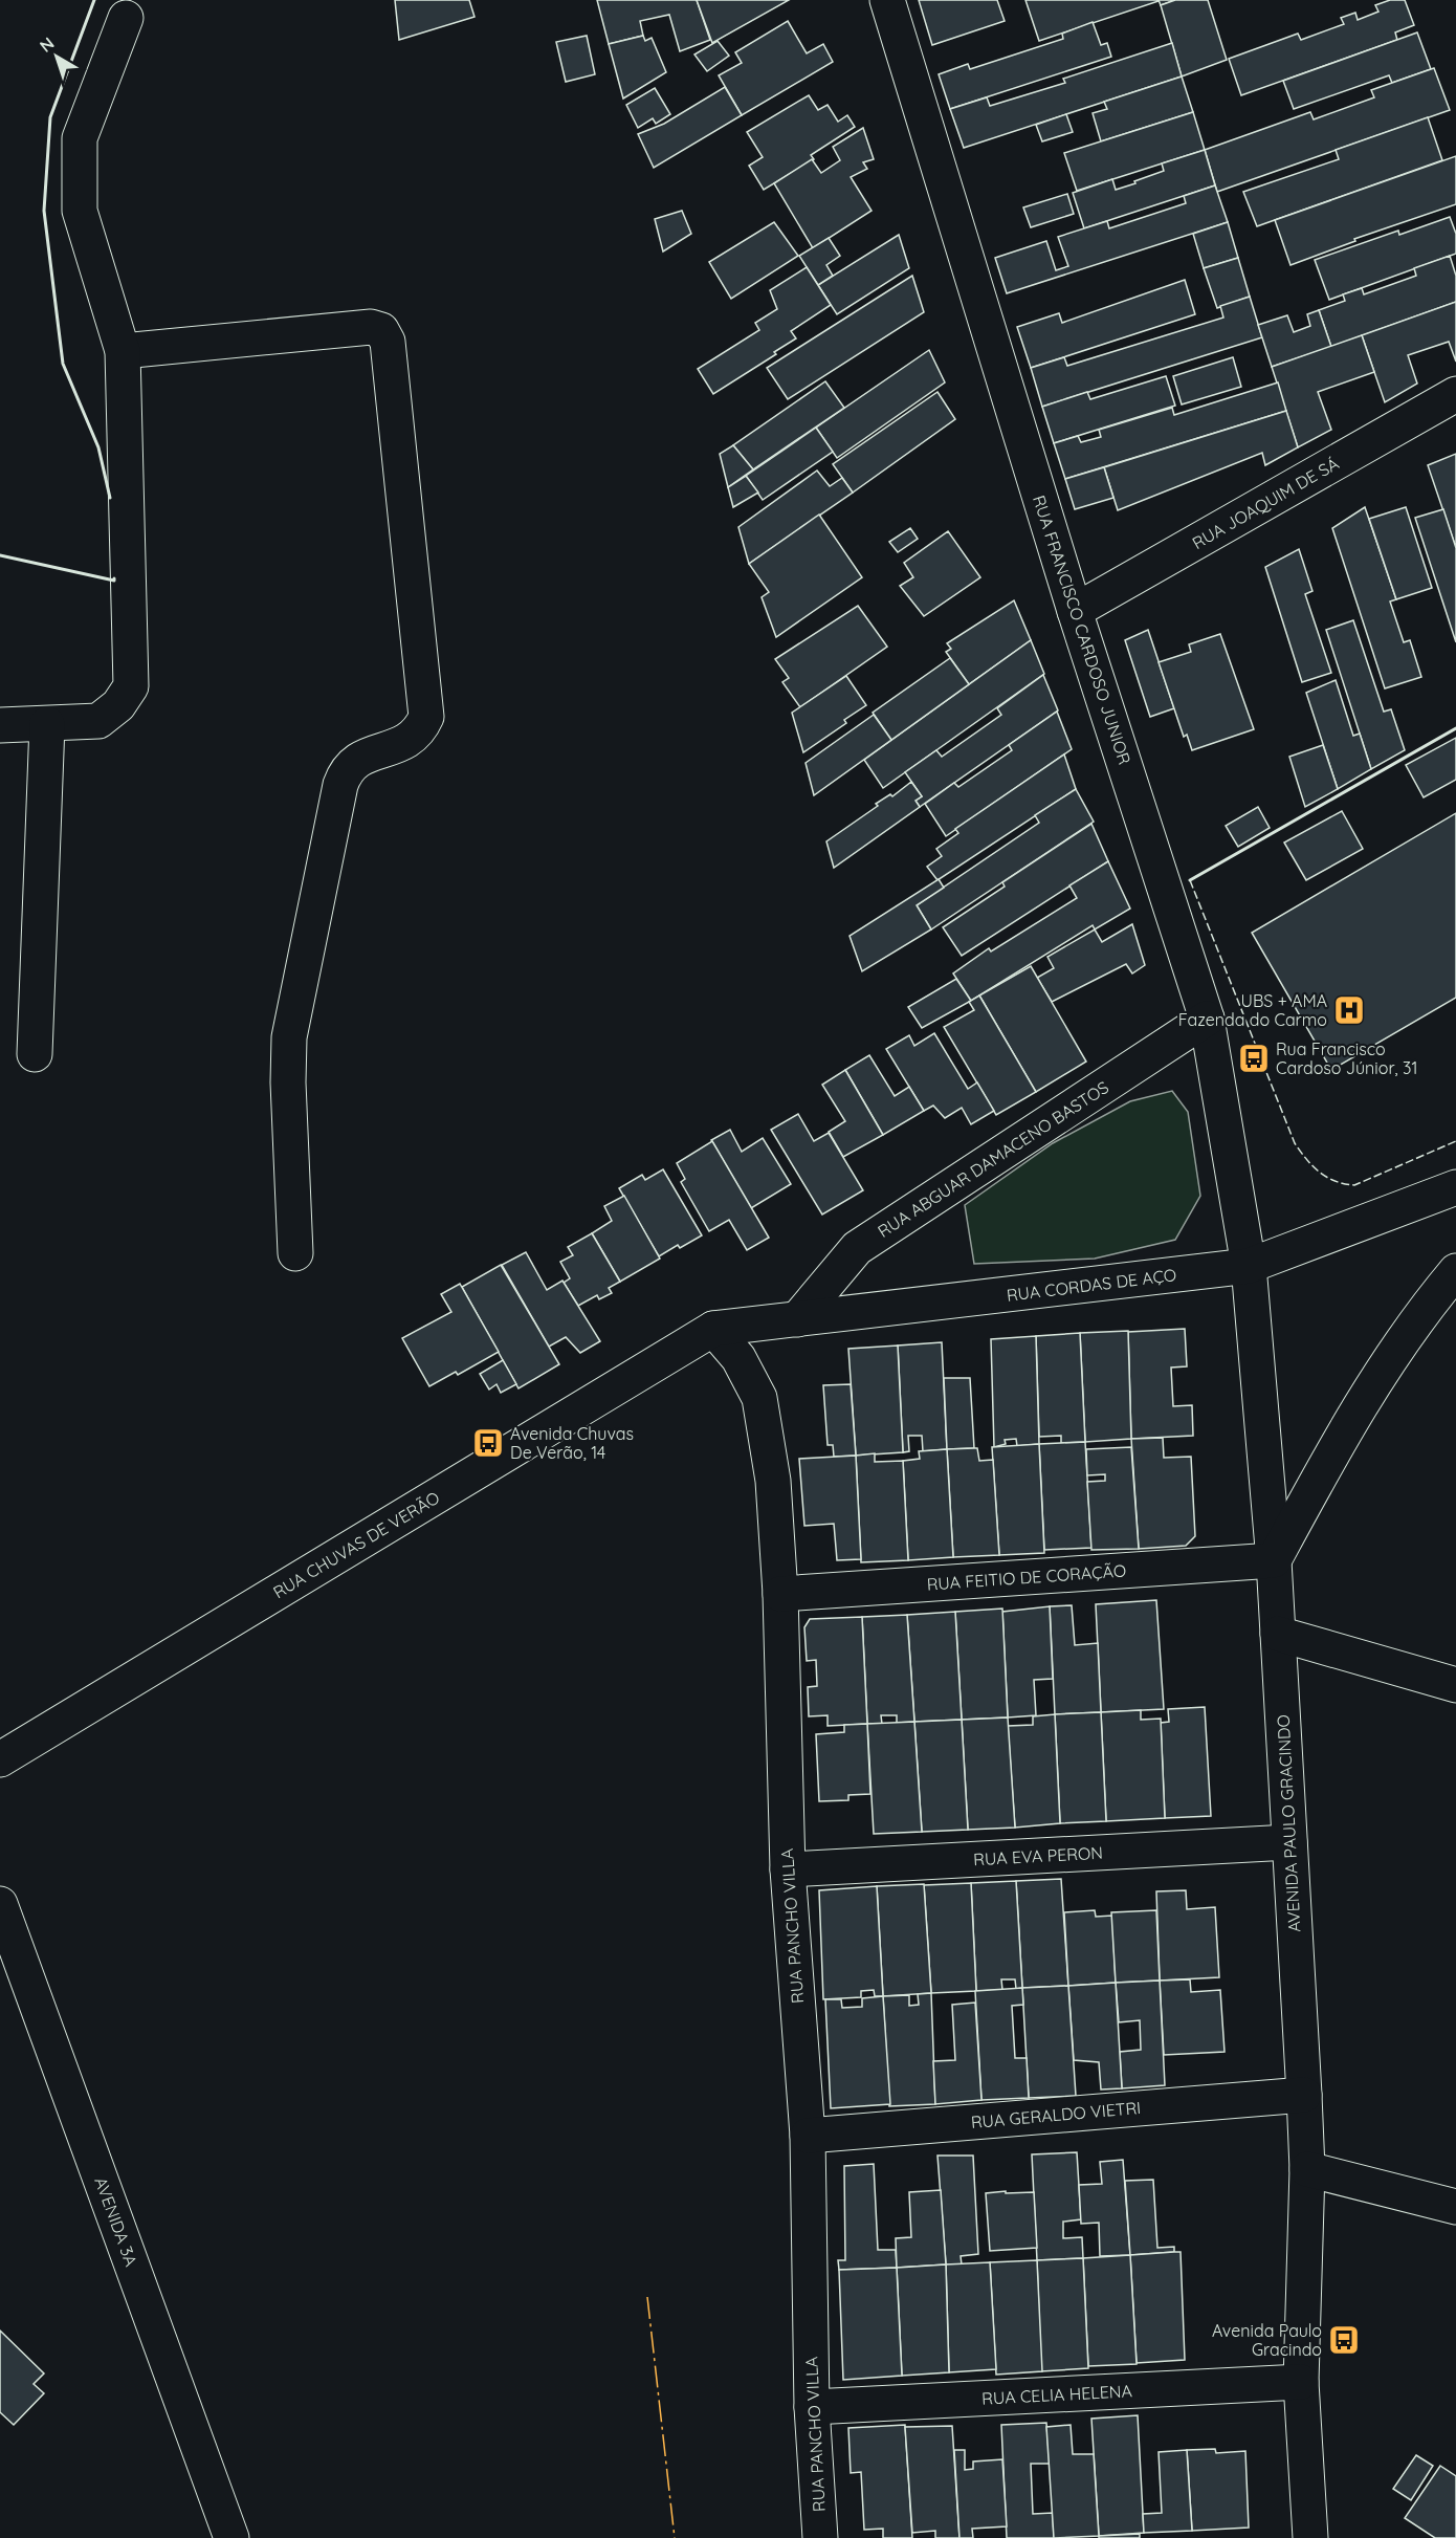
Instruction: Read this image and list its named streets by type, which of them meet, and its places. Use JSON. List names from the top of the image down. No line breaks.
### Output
{"streets":{"street":["RUA JOAQUIM DE SÁ","RUA FRANCISCO CARDOSO JUNIOR","RUA ABGUAR DAMACENO BASTOS","RUA CORDAS DE AÇO","RUA CHUVAS DE VERÃO","RUA FEITIO DE CORAÇÃO","AVENIDA PAULO GRACINDO","RUA EVA PERON","RUA PANCHO VILLA","RUA GERALDO VIETRI","AVENIDA 3A","RUA CELIA HELENA"]},"crossings":[["RUA JOAQUIM DE SÁ","RUA FRANCISCO CARDOSO JUNIOR"],["RUA FRANCISCO CARDOSO JUNIOR","RUA ABGUAR DAMACENO BASTOS"],["RUA FRANCISCO CARDOSO JUNIOR","RUA CORDAS DE AÇO"],["RUA FRANCISCO CARDOSO JUNIOR","AVENIDA PAULO GRACINDO"],["RUA ABGUAR DAMACENO BASTOS","RUA CORDAS DE AÇO"],["RUA CORDAS DE AÇO","RUA CHUVAS DE VERÃO"],["RUA CORDAS DE AÇO","AVENIDA PAULO GRACINDO"],["RUA CORDAS DE AÇO","RUA PANCHO VILLA"],["RUA CHUVAS DE VERÃO","RUA PANCHO VILLA"],["RUA FEITIO DE CORAÇÃO","AVENIDA PAULO GRACINDO"],["RUA FEITIO DE CORAÇÃO","RUA PANCHO VILLA"],["AVENIDA PAULO GRACINDO","RUA EVA PERON"],["AVENIDA PAULO GRACINDO","RUA GERALDO VIETRI"],["AVENIDA PAULO GRACINDO","RUA CELIA HELENA"],["RUA EVA PERON","RUA PANCHO VILLA"],["RUA PANCHO VILLA","RUA GERALDO VIETRI"],["RUA PANCHO VILLA","RUA CELIA HELENA"]],"places":{"hospital":["UBS + AMA Fazenda do Carmo"],"bus stop":["Rua Francisco Cardoso Júnior, 31","Avenida Chuvas De Verão, 14","Avenida Paulo Gracindo"]},"north":"top left"}
